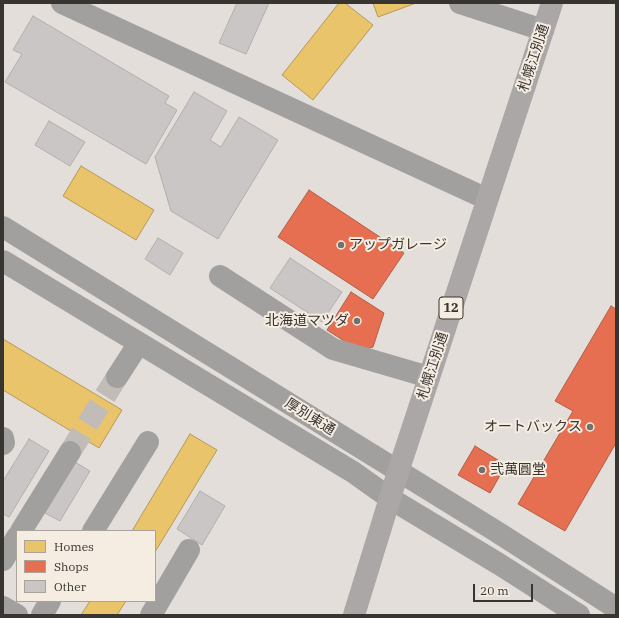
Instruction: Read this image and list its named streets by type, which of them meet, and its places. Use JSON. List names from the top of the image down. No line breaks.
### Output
{"streets":{"highway":["札幌江別通","12"],"street":["厚別東通"]},"crossings":[["札幌江別通","厚別東通"]],"places":["アップガレージ","北海道マツダ","オートバックス","弐萬圓堂"],"legend":["Homes","Shops","Other"],"scale_bar":"20 m"}
